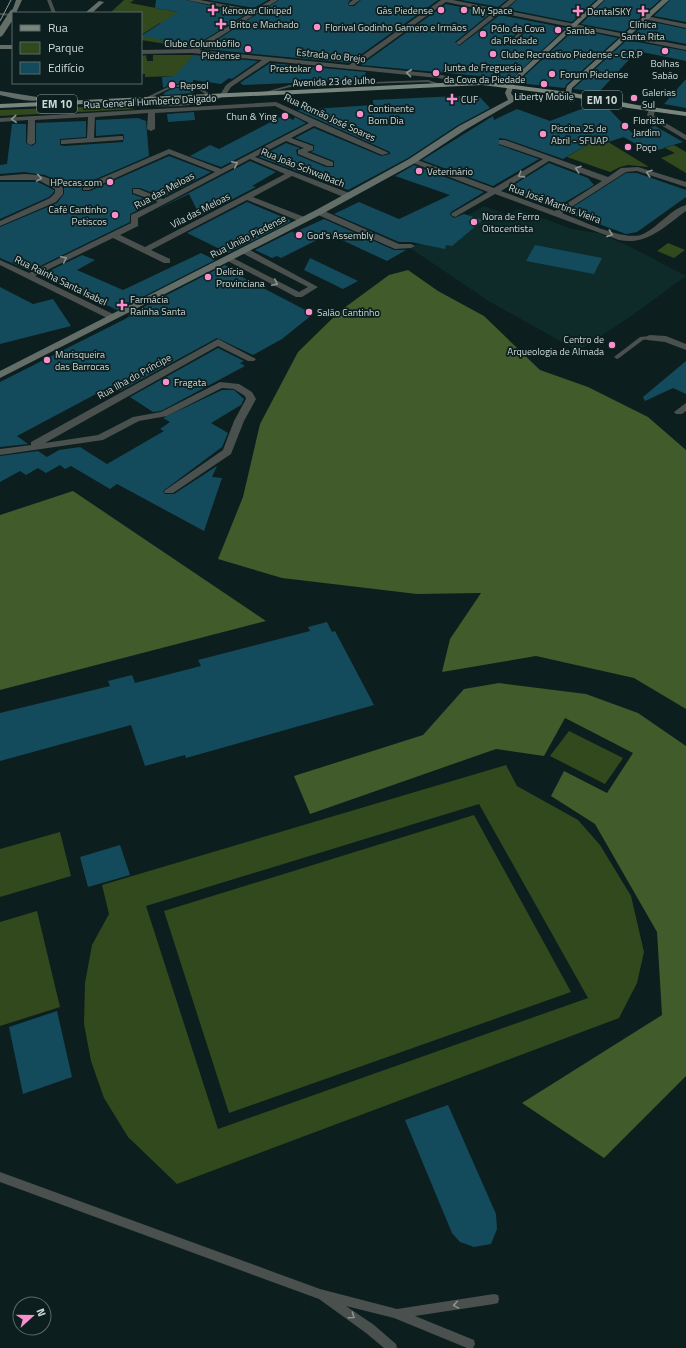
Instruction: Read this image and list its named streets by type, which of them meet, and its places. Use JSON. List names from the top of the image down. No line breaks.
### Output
{"streets":{"main road":["Avenida 23 de Julho","EM 10"],"street":["Estrada do Brejo","Rua General Humberto Delgado","Rua Romão José Soares","Rua João Schwalbach","Rua das Meloas","Rua José Martins Vieira","Vila das Meloas","Rua União Piedense","Rua Rainha Santa Isabel","Rua Ilha do Príncipe"]},"crossings":[["Estrada do Brejo","Avenida 23 de Julho"],["Avenida 23 de Julho","EM 10"],["Avenida 23 de Julho","Rua Romão José Soares"],["Avenida 23 de Julho","Rua União Piedense"],["Rua General Humberto Delgado","Rua Romão José Soares"],["Rua Romão José Soares","Rua das Meloas"],["Rua João Schwalbach","Rua das Meloas"],["Rua João Schwalbach","Vila das Meloas"],["Rua João Schwalbach","Rua União Piedense"],["Rua das Meloas","Rua Rainha Santa Isabel"],["Rua José Martins Vieira","Rua União Piedense"],["Rua União Piedense","Rua Rainha Santa Isabel"]],"one_way":["Rua das Meloas"],"places":{"health":["Kenovar Cliniped","DentalSKY","Clínica Santa Rita","Brito e Machado","CUF","Farmácia Rainha Santa"],"other":["Gás Piedense","My Space","Florival Godinho Gamero e Irmãos","Samba","Pólo da Cova da Piedade","Clube Columbófilo Piedense","Bolhas Sabão","Clube Recreativo Piedense - C.R.P","Prestokar","Junta de Freguesia da Cova da Piedade","Forum Piedense","Liberty Mobile","Repsol","Galerias Sul","Continente Bom Dia","Chun & Ying","Florista Jardim","Piscina 25 de Abril - SFUAP","Poço","Veterinário","HPecas.com","Café Cantinho Petiscos","Nora de Ferro Oitocentista","God's Assembly","Delícia Provinciana","Salão Cantinho","Centro de Arqueologia de Almada","Marisqueira das Barrocas","Fragata"]},"legend":["Rua","Parque","Edifício"],"north":"right"}
